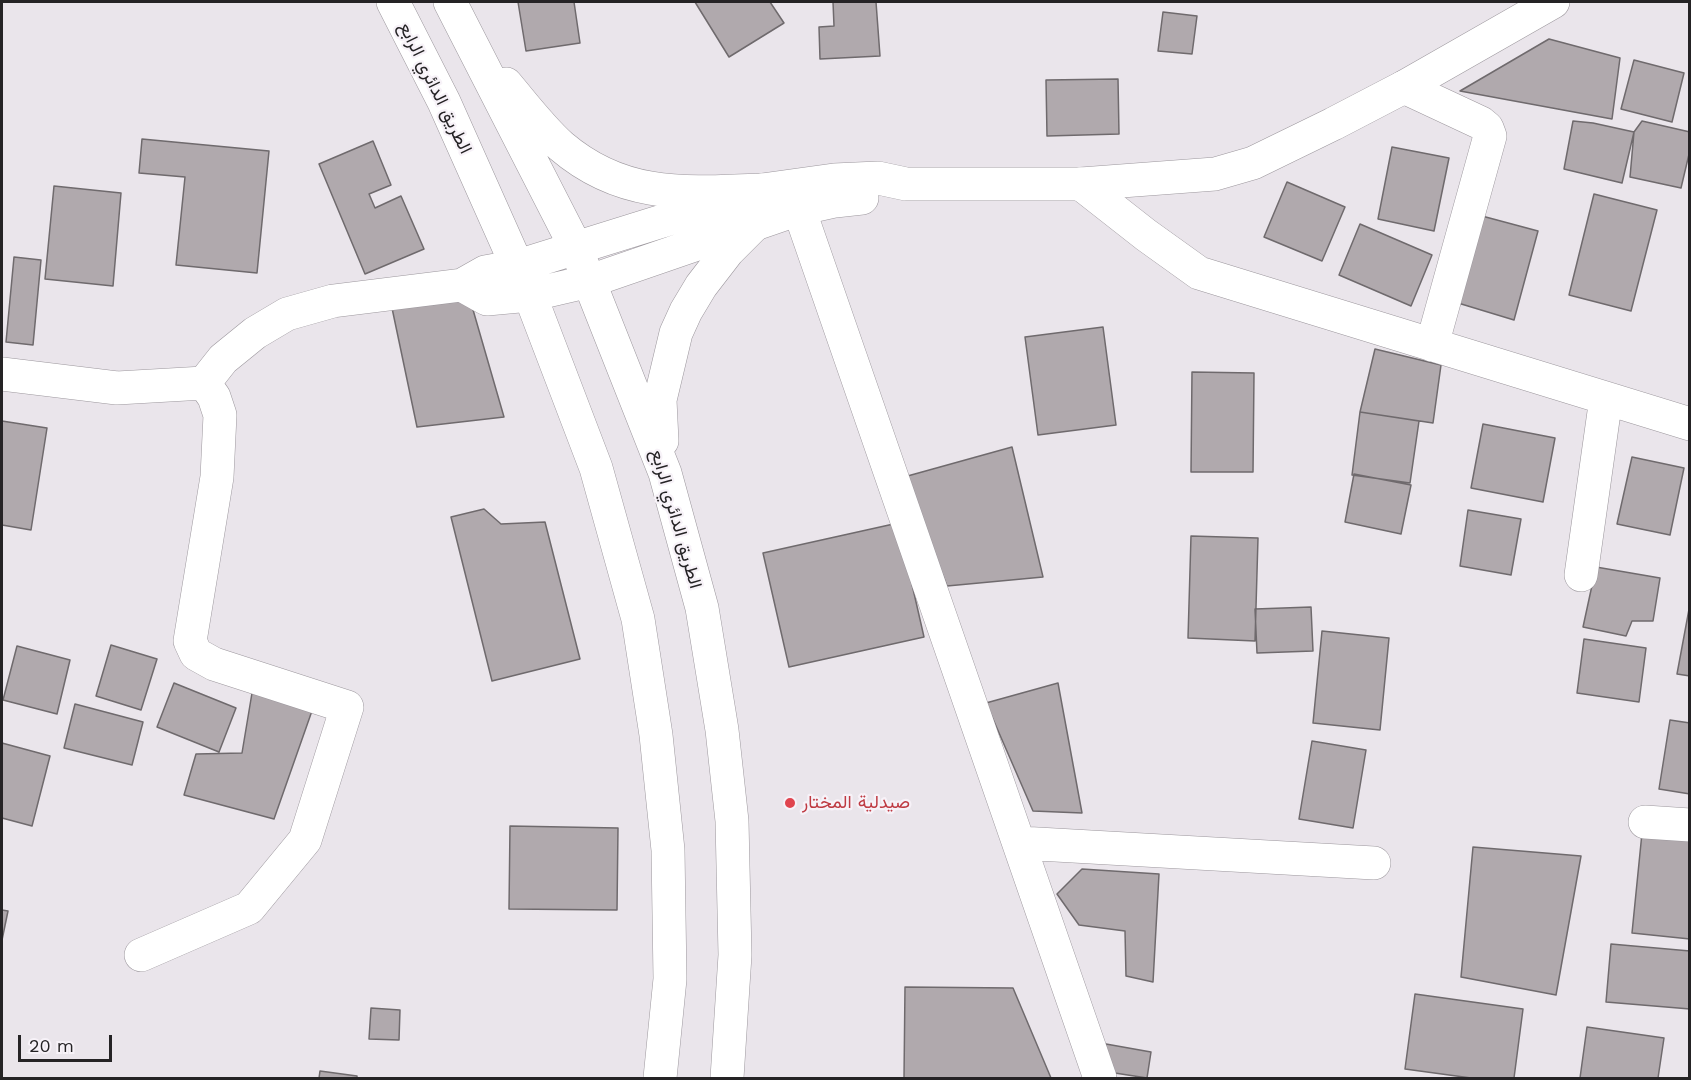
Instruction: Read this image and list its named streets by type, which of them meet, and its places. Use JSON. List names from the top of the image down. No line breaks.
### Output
{"streets":{"street":["الطريق الدائري الرابع"]},"places":["صيدلية المختار"],"scale_bar":"20 m"}
